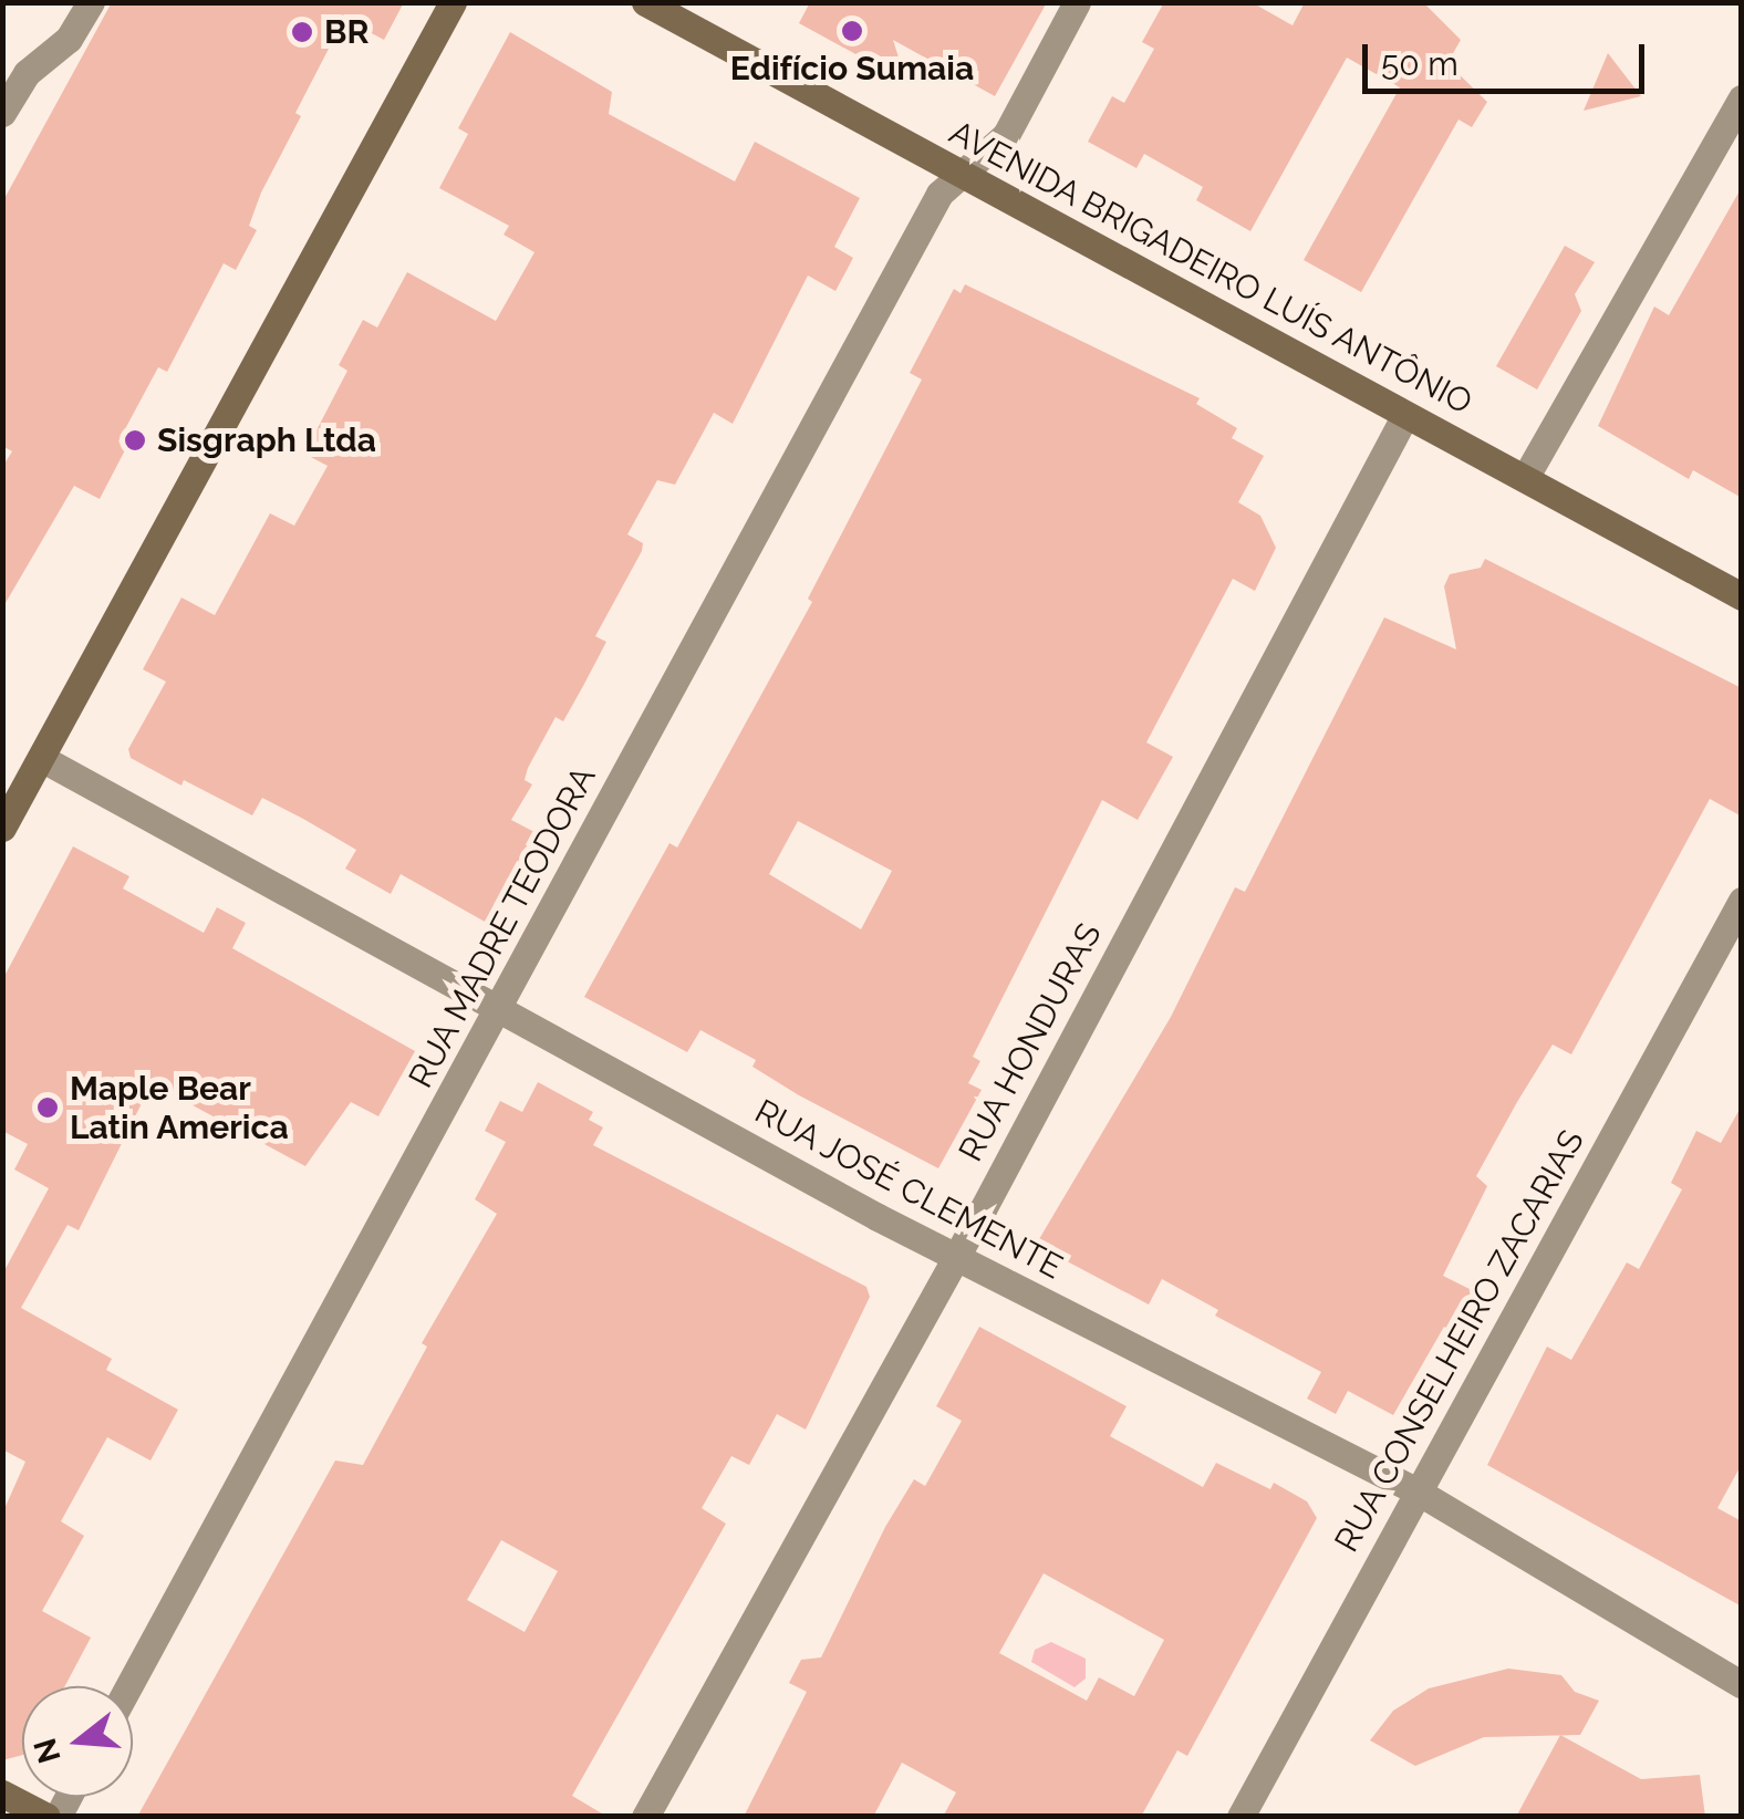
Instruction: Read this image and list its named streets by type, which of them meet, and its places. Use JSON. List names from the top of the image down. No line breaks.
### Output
{"streets":{"main road":["AVENIDA BRIGADEIRO LUÍS ANTÔNIO"],"street":["RUA MADRE TEODORA","RUA HONDURAS","RUA JOSÉ CLEMENTE","RUA CONSELHEIRO ZACARIAS"]},"crossings":[["AVENIDA BRIGADEIRO LUÍS ANTÔNIO","RUA MADRE TEODORA"],["AVENIDA BRIGADEIRO LUÍS ANTÔNIO","RUA HONDURAS"],["RUA MADRE TEODORA","RUA JOSÉ CLEMENTE"],["RUA HONDURAS","RUA JOSÉ CLEMENTE"],["RUA JOSÉ CLEMENTE","RUA CONSELHEIRO ZACARIAS"]],"places":["Edifício Sumaia","BR","Sisgraph Ltda","Maple Bear Latin America"],"scale_bar":"50 m","north":"left"}
